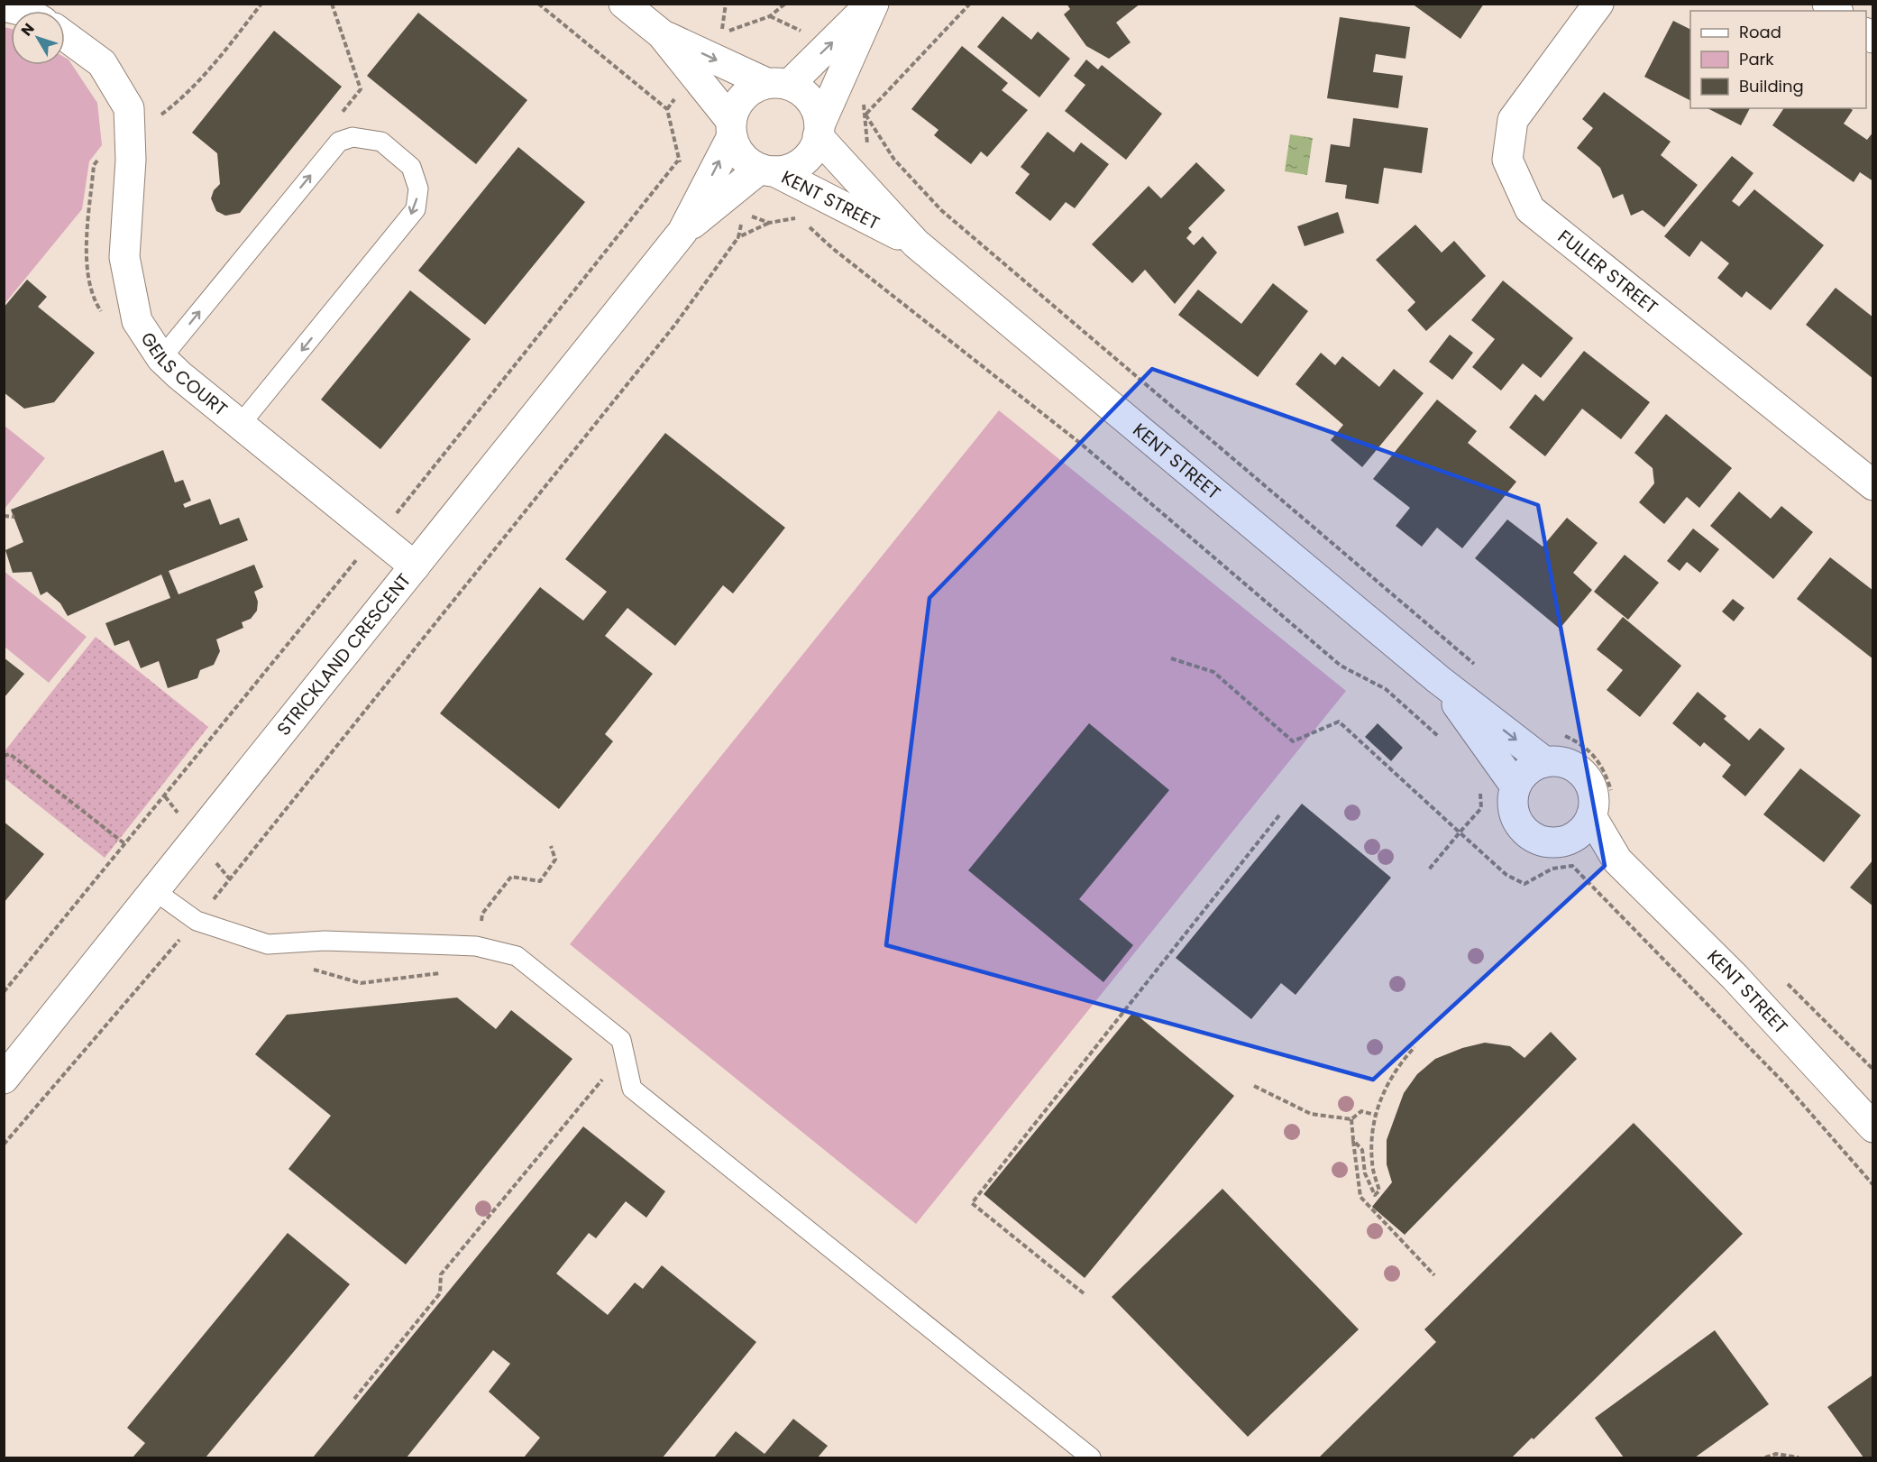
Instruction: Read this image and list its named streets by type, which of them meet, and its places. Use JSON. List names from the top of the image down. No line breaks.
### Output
{"streets":{"street":["KENT STREET","FULLER STREET","GEILS COURT","STRICKLAND CRESCENT"]},"crossings":[["KENT STREET","STRICKLAND CRESCENT"],["GEILS COURT","STRICKLAND CRESCENT"]],"legend":["Road","Park","Building"],"north":"top left"}
